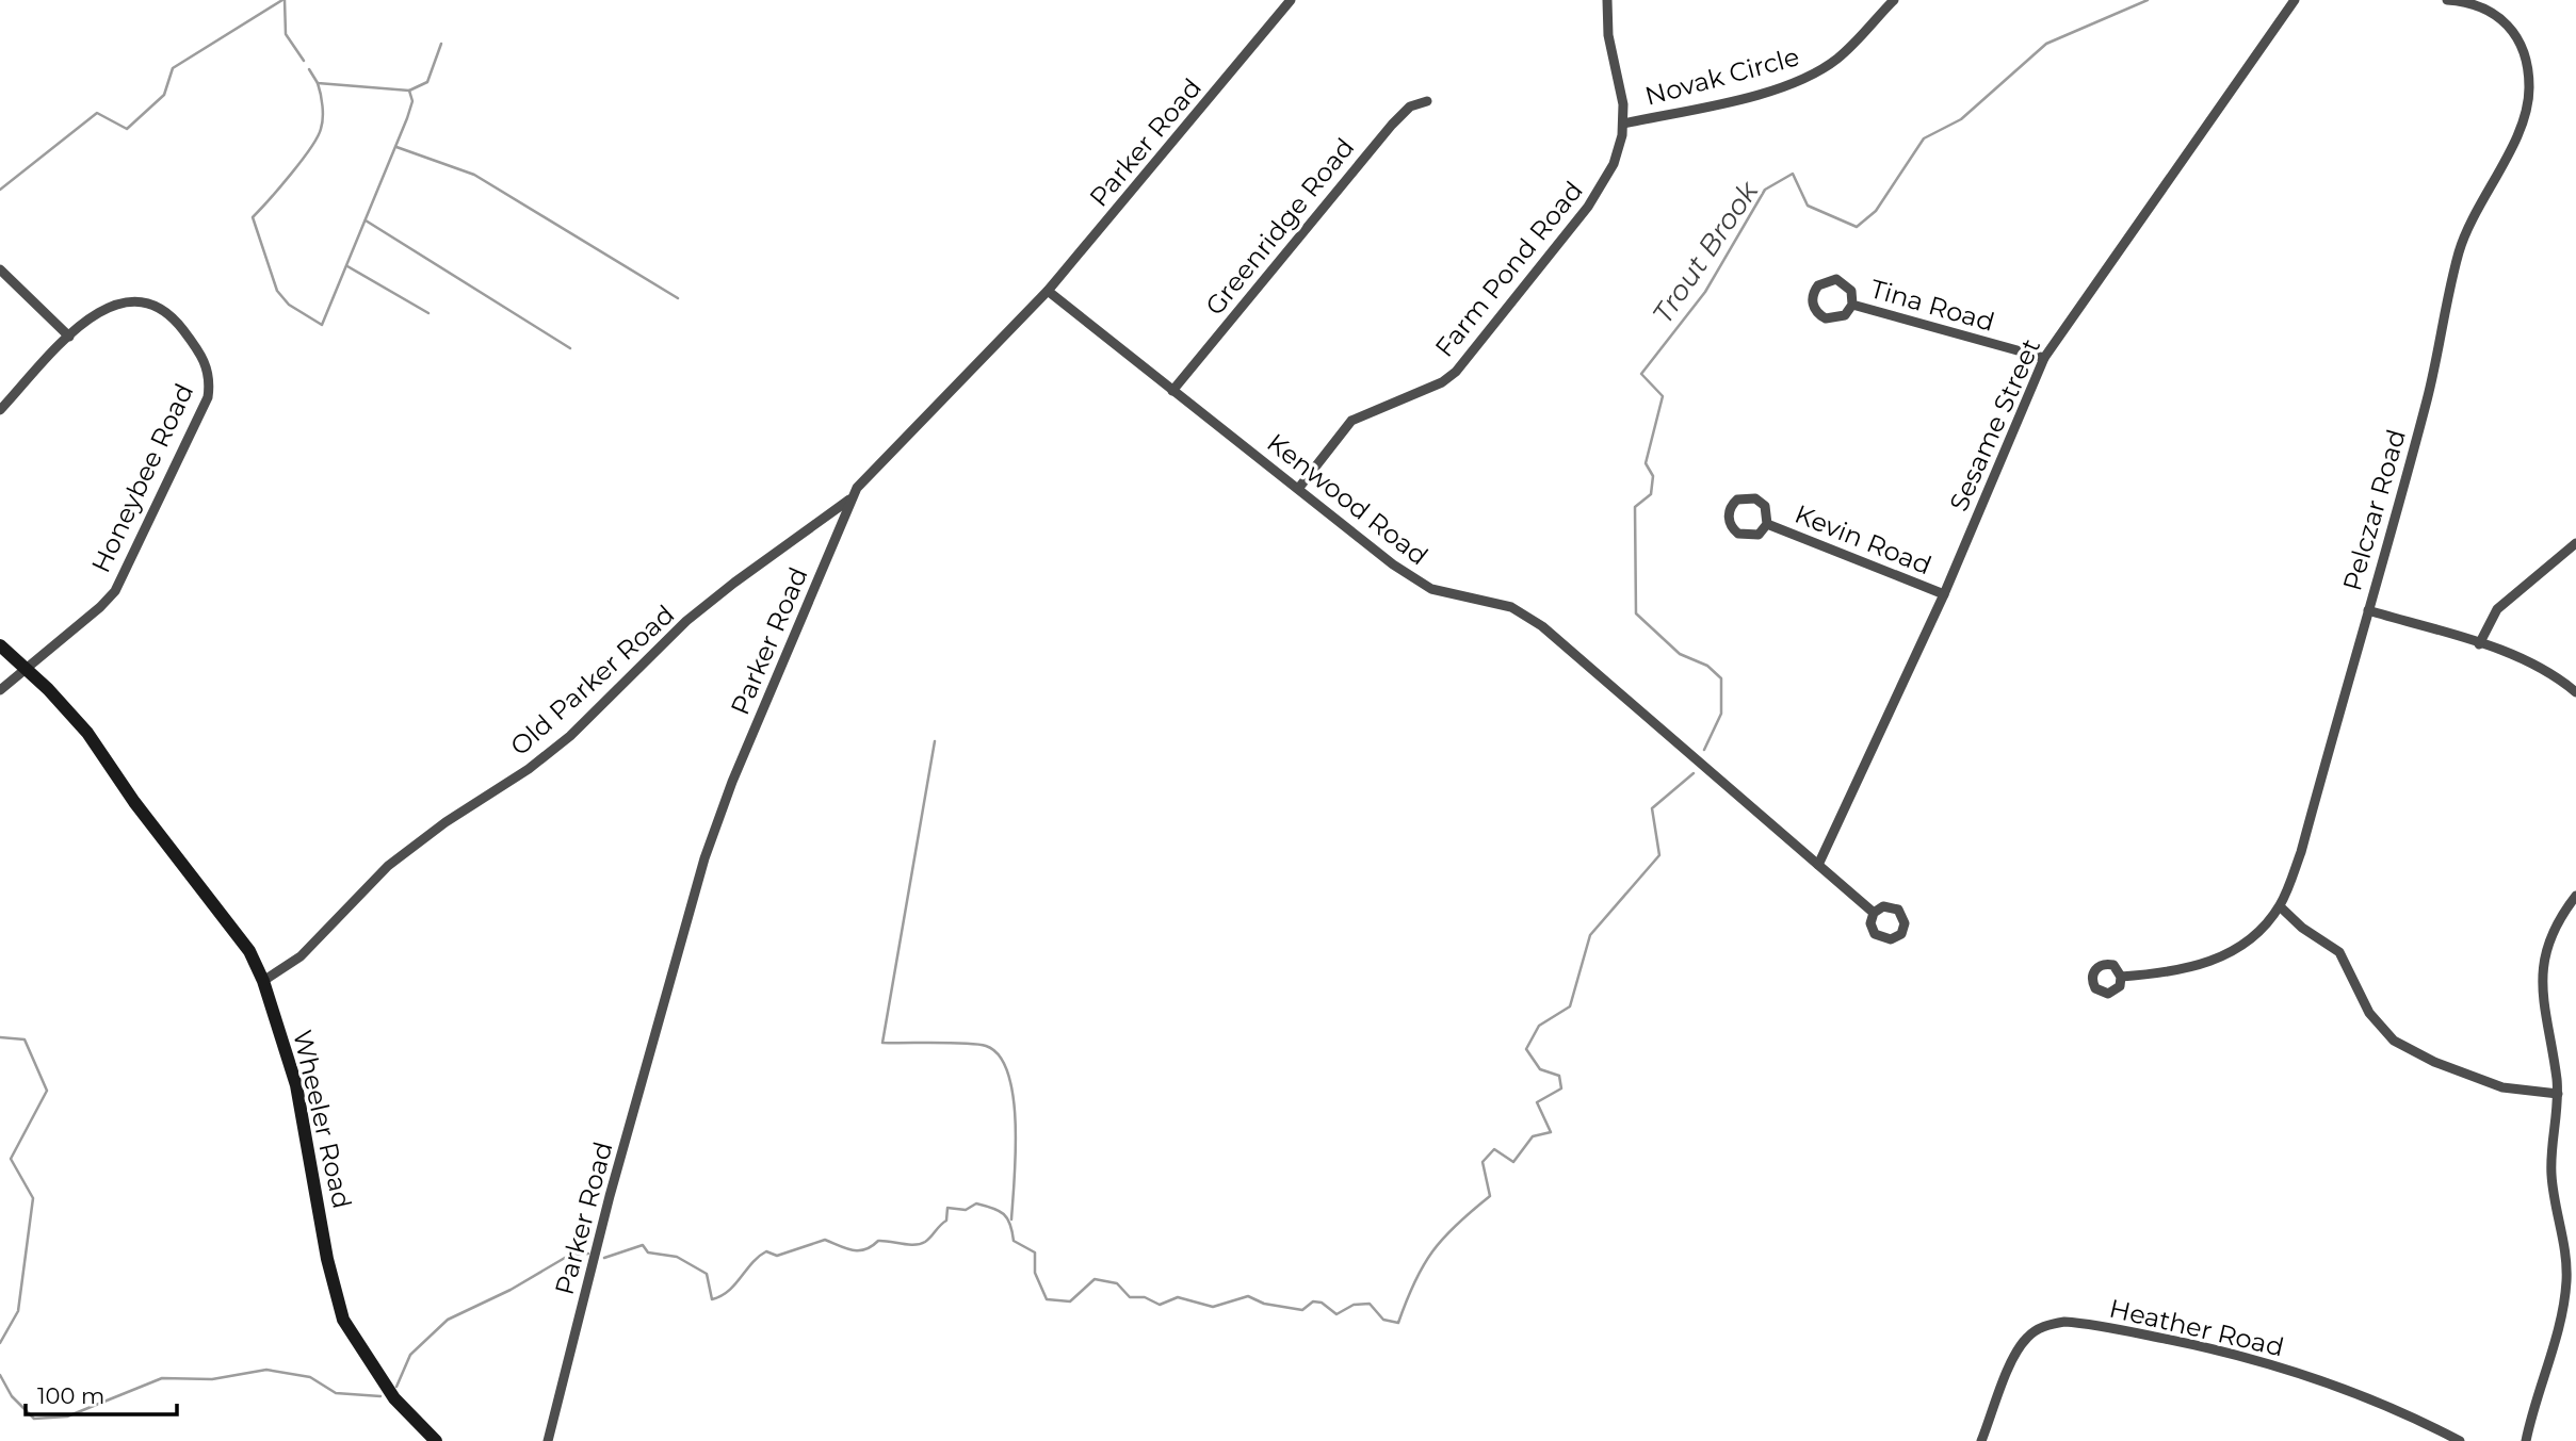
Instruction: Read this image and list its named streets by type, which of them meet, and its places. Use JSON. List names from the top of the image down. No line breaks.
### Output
{"streets":{"street":["Novak Circle","Parker Road","Greenridge Road","Farm Pond Road","Tina Road","Sesame Street","Honeybee Road","Kenwood Road","Pelczar Road","Kevin Road","Old Parker Road","Wheeler Road","Heather Road"]},"crossings":[["Novak Circle","Farm Pond Road"],["Parker Road","Kenwood Road"],["Parker Road","Old Parker Road"],["Greenridge Road","Kenwood Road"],["Farm Pond Road","Kenwood Road"],["Tina Road","Sesame Street"],["Sesame Street","Kenwood Road"],["Sesame Street","Kevin Road"],["Honeybee Road","Wheeler Road"],["Old Parker Road","Wheeler Road"]],"water":["Trout Brook"],"scale_bar":"100 m"}
